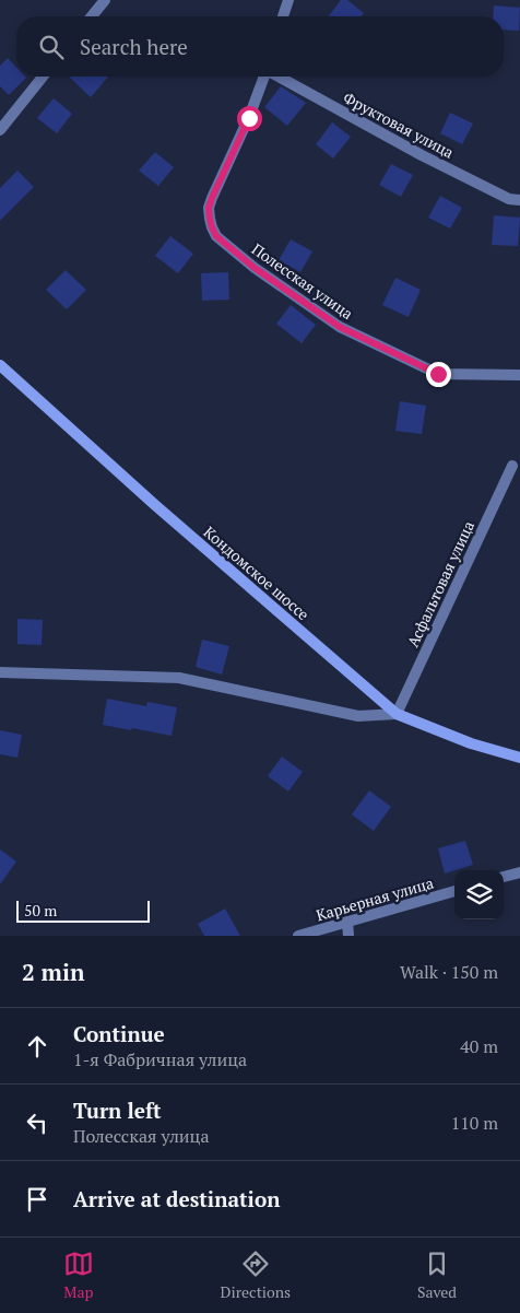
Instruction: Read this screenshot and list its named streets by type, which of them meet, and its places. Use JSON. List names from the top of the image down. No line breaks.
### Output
{"streets":{"street":["Фруктовая улица","Полесская улица","Кондомское шоссе","Асфальтовая улица","Карьерная улица"]},"crossings":[["Кондомское шоссе","Асфальтовая улица"]],"scale_bar":"50 m","page":{"search":"Search here","scale":"50 m","heading":["2 min","Walk · 150 m"],"list":[["Continue","1-я Фабричная улица","40 m"],["Turn left","Полесская улица","110 m"],"Arrive at destination"],"nav":["Map","Directions","Saved"]}}
